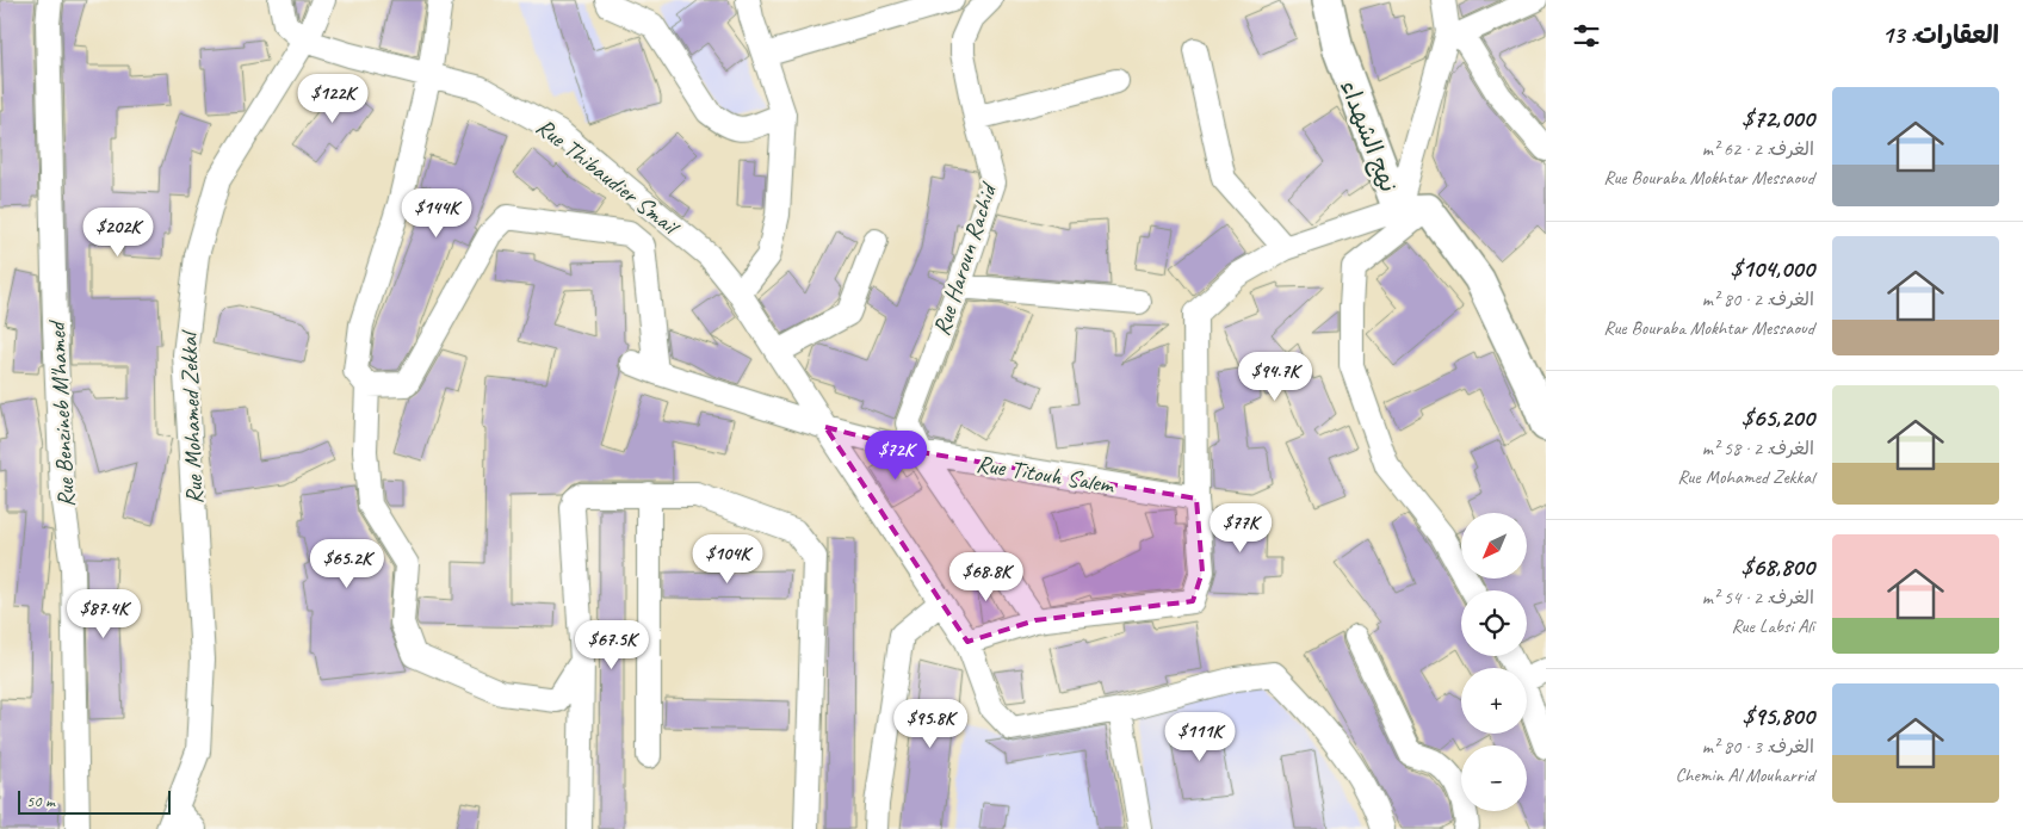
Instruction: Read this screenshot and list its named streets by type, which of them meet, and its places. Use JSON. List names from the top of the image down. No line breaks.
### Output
{"streets":{"main road":["نهج الشهداء"],"street":["Rue Thibaudier Smail","Rue Haroun Rachid","Rue Benzineb M'hamed","Rue Mohamed Zekkal","Rue Titouh Salem"]},"crossings":[["Rue Thibaudier Smail","Rue Mohamed Zekkal"],["Rue Thibaudier Smail","Rue Titouh Salem"],["Rue Haroun Rachid","Rue Titouh Salem"]],"scale_bar":"50 m","north":"bottom left","page":{"heading":"العقارات: 13","list":[{"name":"$72,000","note":"الغرف: 2 · 62 m² · Rue Bouraba Mokhtar Messaoud"},{"name":"$104,000","note":"الغرف: 2 · 80 m² · Rue Bouraba Mokhtar Messaoud"},{"name":"$65,200","note":"الغرف: 2 · 58 m² · Rue Mohamed Zekkal"},{"name":"$68,800","note":"الغرف: 2 · 54 m² · Rue Labsi Ali"},{"name":"$95,800","note":"الغرف: 3 · 80 m² · Chemin Al Mouharrid"}],"price":["$122K","$144K","$202K","$94.7K","$72K","$77K","$104K","$65.2K","$68.8K","$87.4K","$67.5K","$95.8K","$111K"],"map_buttons":["+","−"],"scale":"50 m"}}
